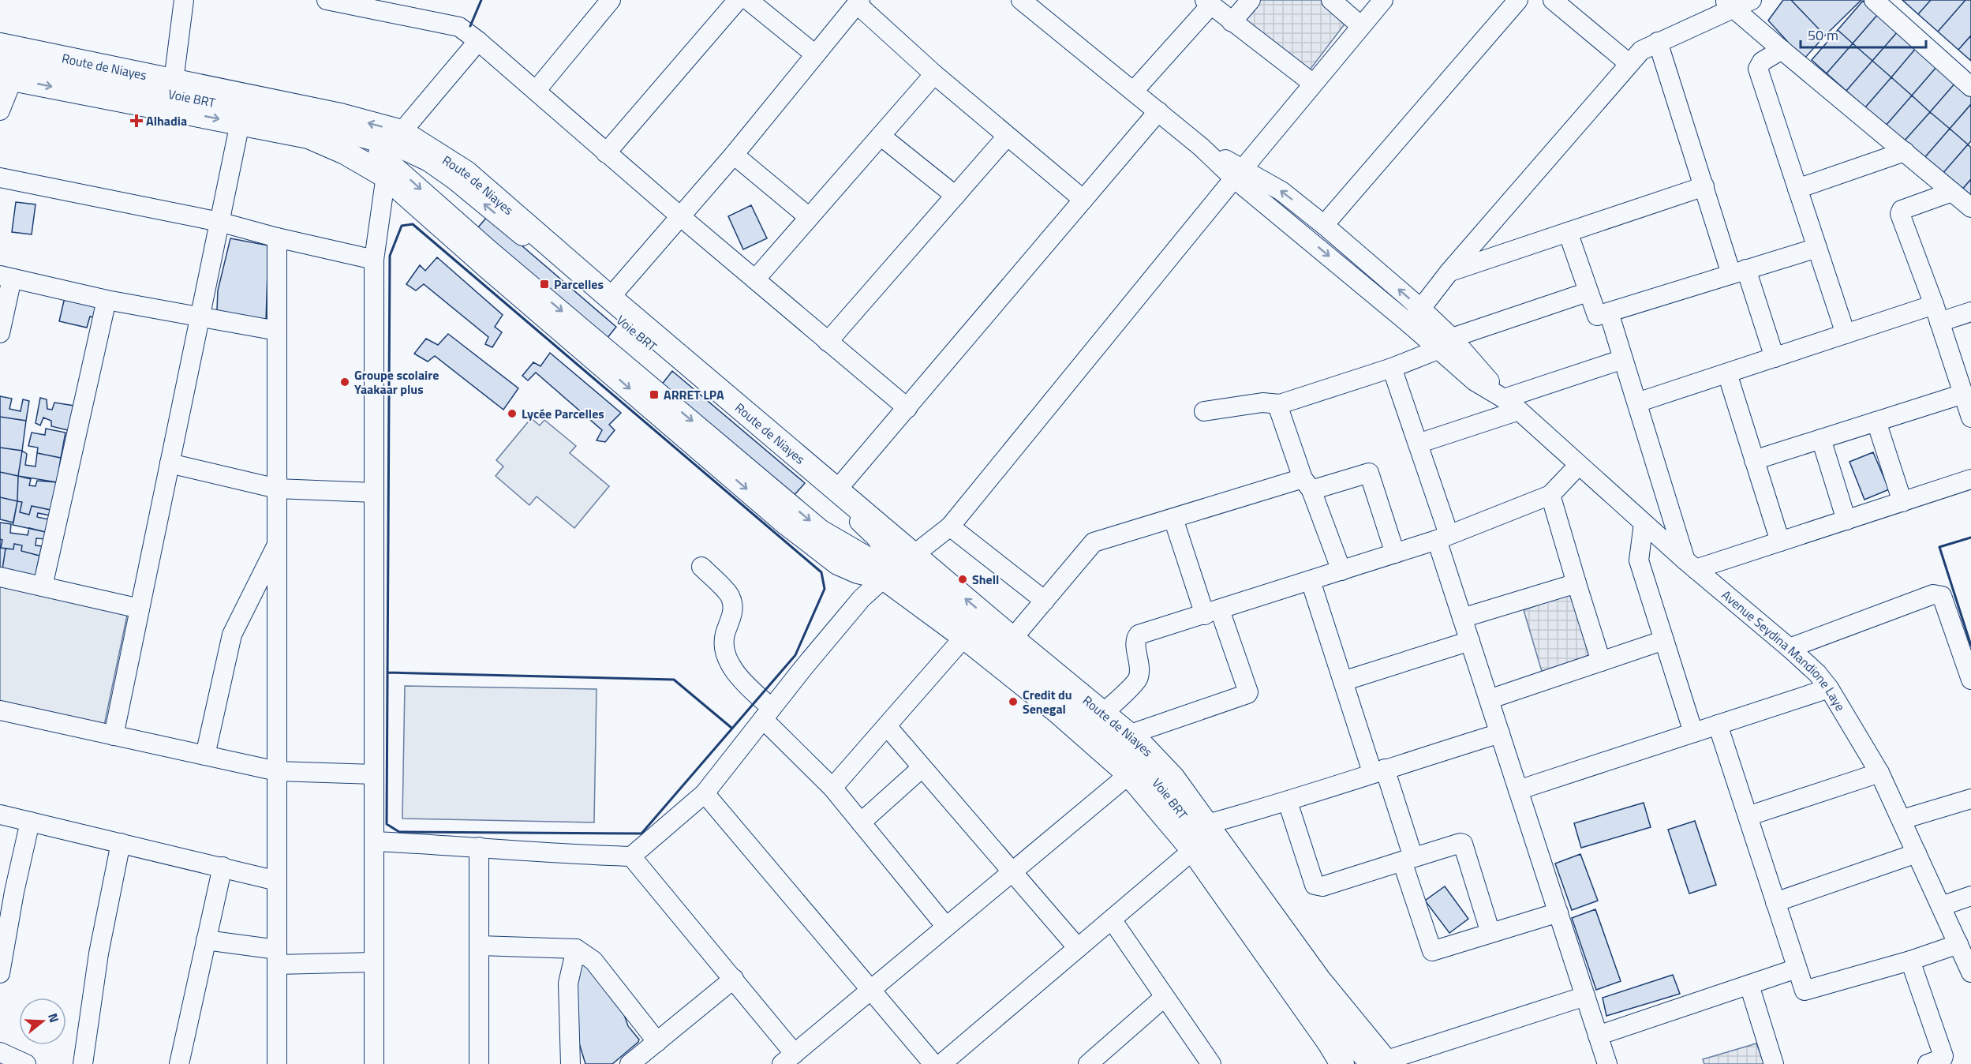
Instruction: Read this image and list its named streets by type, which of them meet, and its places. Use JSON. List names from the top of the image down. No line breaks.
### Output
{"streets":{"main road":["Route de Niayes"],"street":["Voie BRT","Avenue Seydina Mandione Laye"]},"crossings":[["Route de Niayes","Voie BRT"]],"places":{"health":["Alhadia"],"transit":["Parcelles","ARRET LPA"],"other":["Groupe scolaire Yaakaar plus","Lycée Parcelles","Shell","Credit du Senegal"]},"scale_bar":"50 m","north":"right"}
